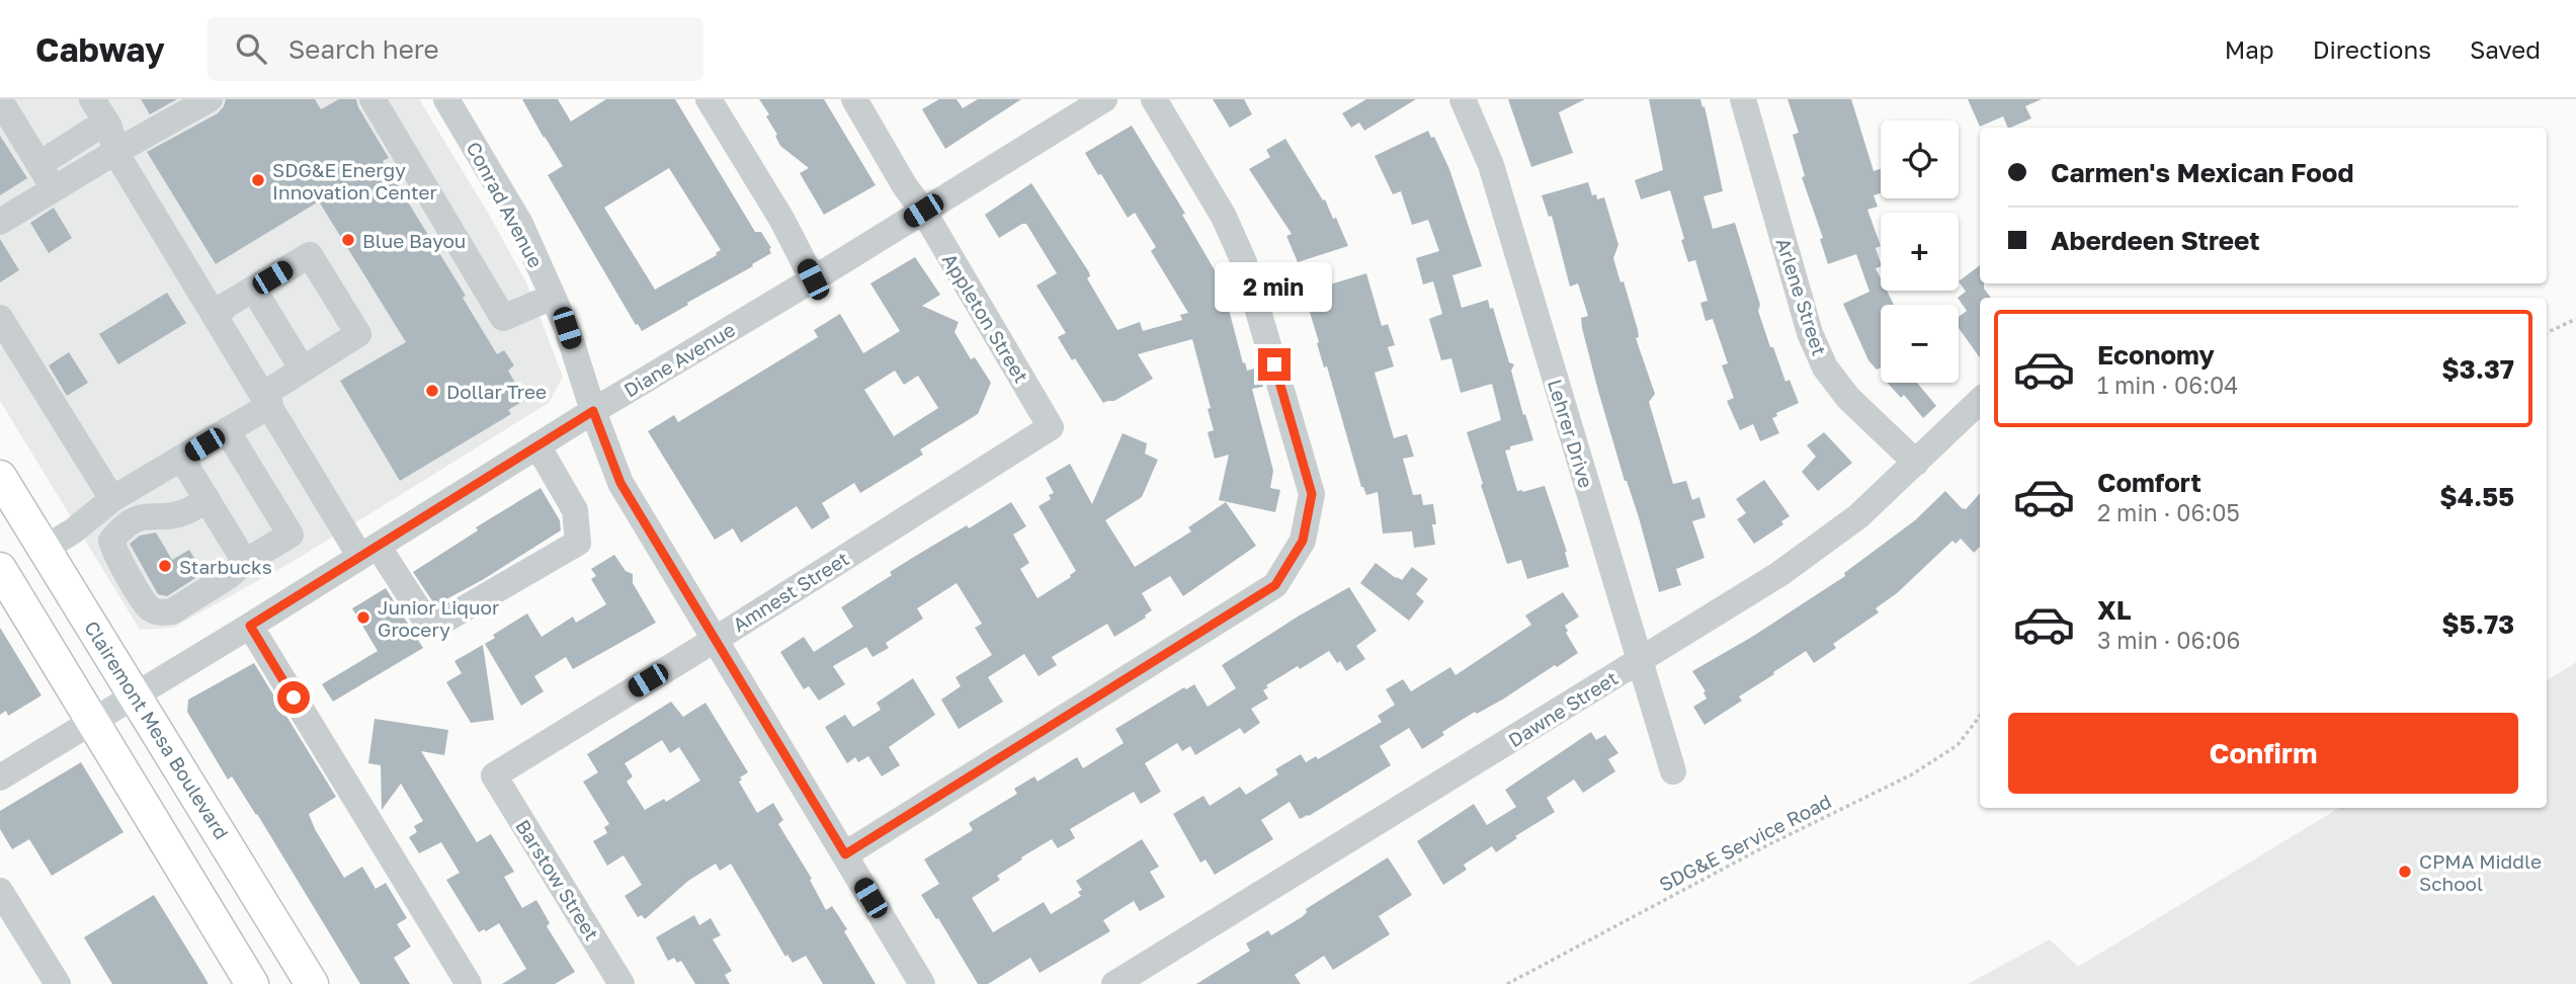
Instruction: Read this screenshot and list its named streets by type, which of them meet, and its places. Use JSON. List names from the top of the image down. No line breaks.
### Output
{"streets":{"main road":["Clairemont Mesa Boulevard"],"street":["Conrad Avenue","Arlene Street","Appleton Street","Diane Avenue","Lehrer Drive","Amnest Street","Dawne Street","Barstow Street"],"path":["SDG&E Service Road"]},"crossings":[["Conrad Avenue","Diane Avenue"],["Conrad Avenue","Amnest Street"],["Arlene Street","Dawne Street"],["Appleton Street","Diane Avenue"],["Appleton Street","Amnest Street"],["Diane Avenue","Clairemont Mesa Boulevard"],["Lehrer Drive","Dawne Street"],["Amnest Street","Barstow Street"]],"places":["SDG&E Energy Innovation Center","Blue Bayou","Dollar Tree","Starbucks","Junior Liquor Grocery","CPMA Middle School"],"page":{"header":"Cabway","search":"Search here","nav":["Map","Directions","Saved"],"map_buttons":["+","−"],"banner":["Carmen's Mexican Food","Aberdeen Street"],"bubble":"2 min","list":[{"name":"Economy","note":"1 min · 06:04","value":"$3.37"},{"name":"Comfort","note":"2 min · 06:05","value":"$4.55"},{"name":"XL","note":"3 min · 06:06","value":"$5.73"}],"buttons":"Confirm"}}
